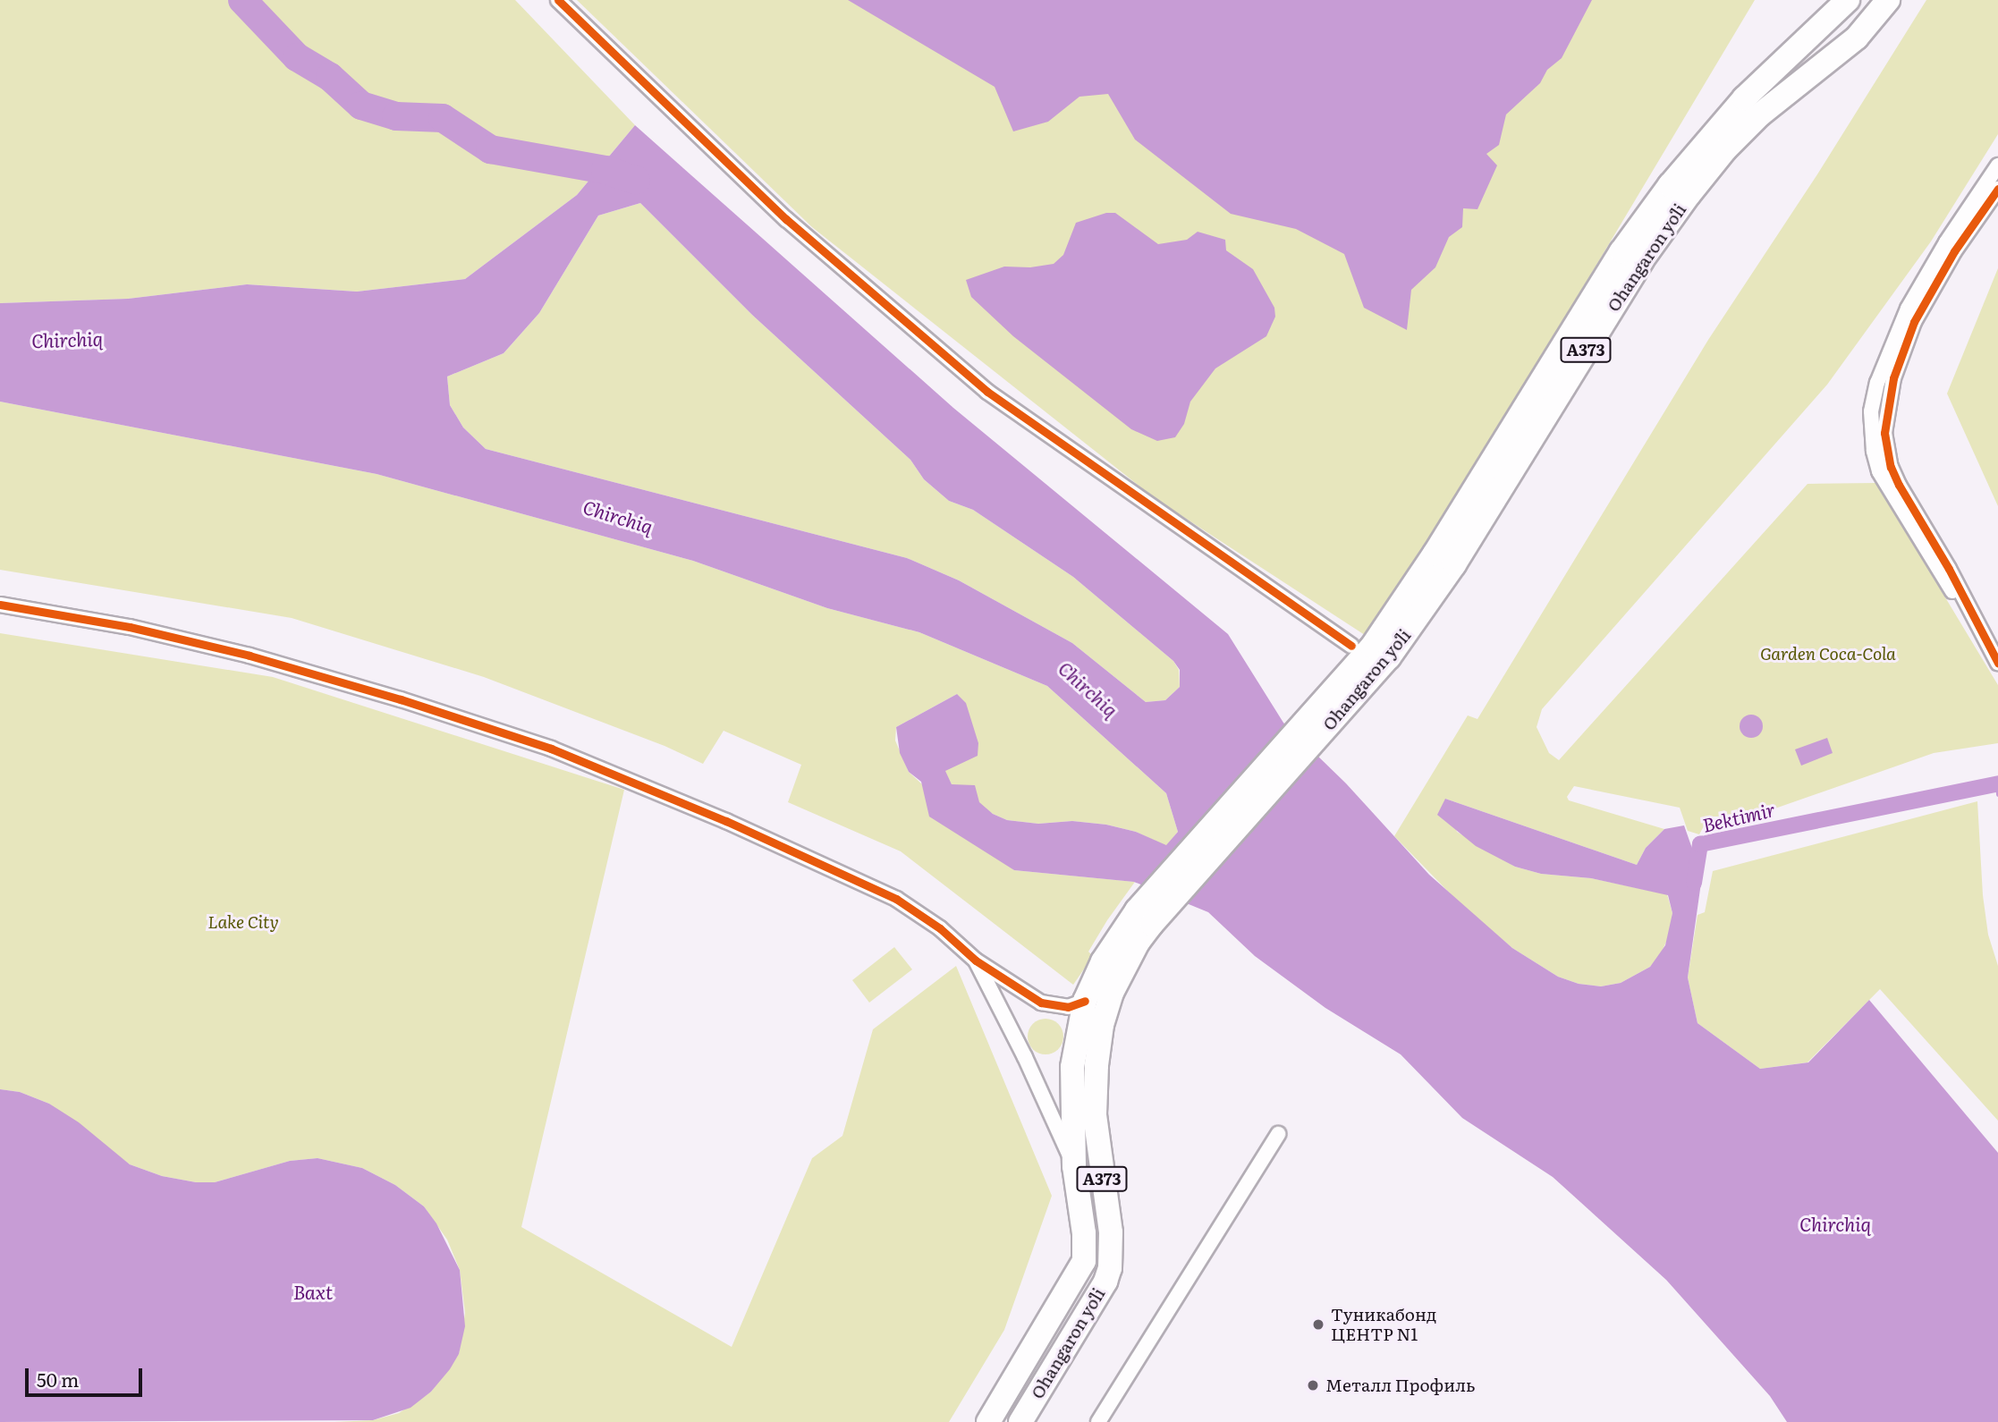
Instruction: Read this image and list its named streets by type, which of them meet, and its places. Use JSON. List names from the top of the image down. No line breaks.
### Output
{"streets":{"highway":["Ohangaron yoʻli","A373"]},"water":["Chirchiq","Bektimir","Baхt"],"parks":["Garden Coca-Cola","Lake City"],"places":["Туникабонд ЦЕНТР N1","Металл Профиль"],"scale_bar":"50 m"}
